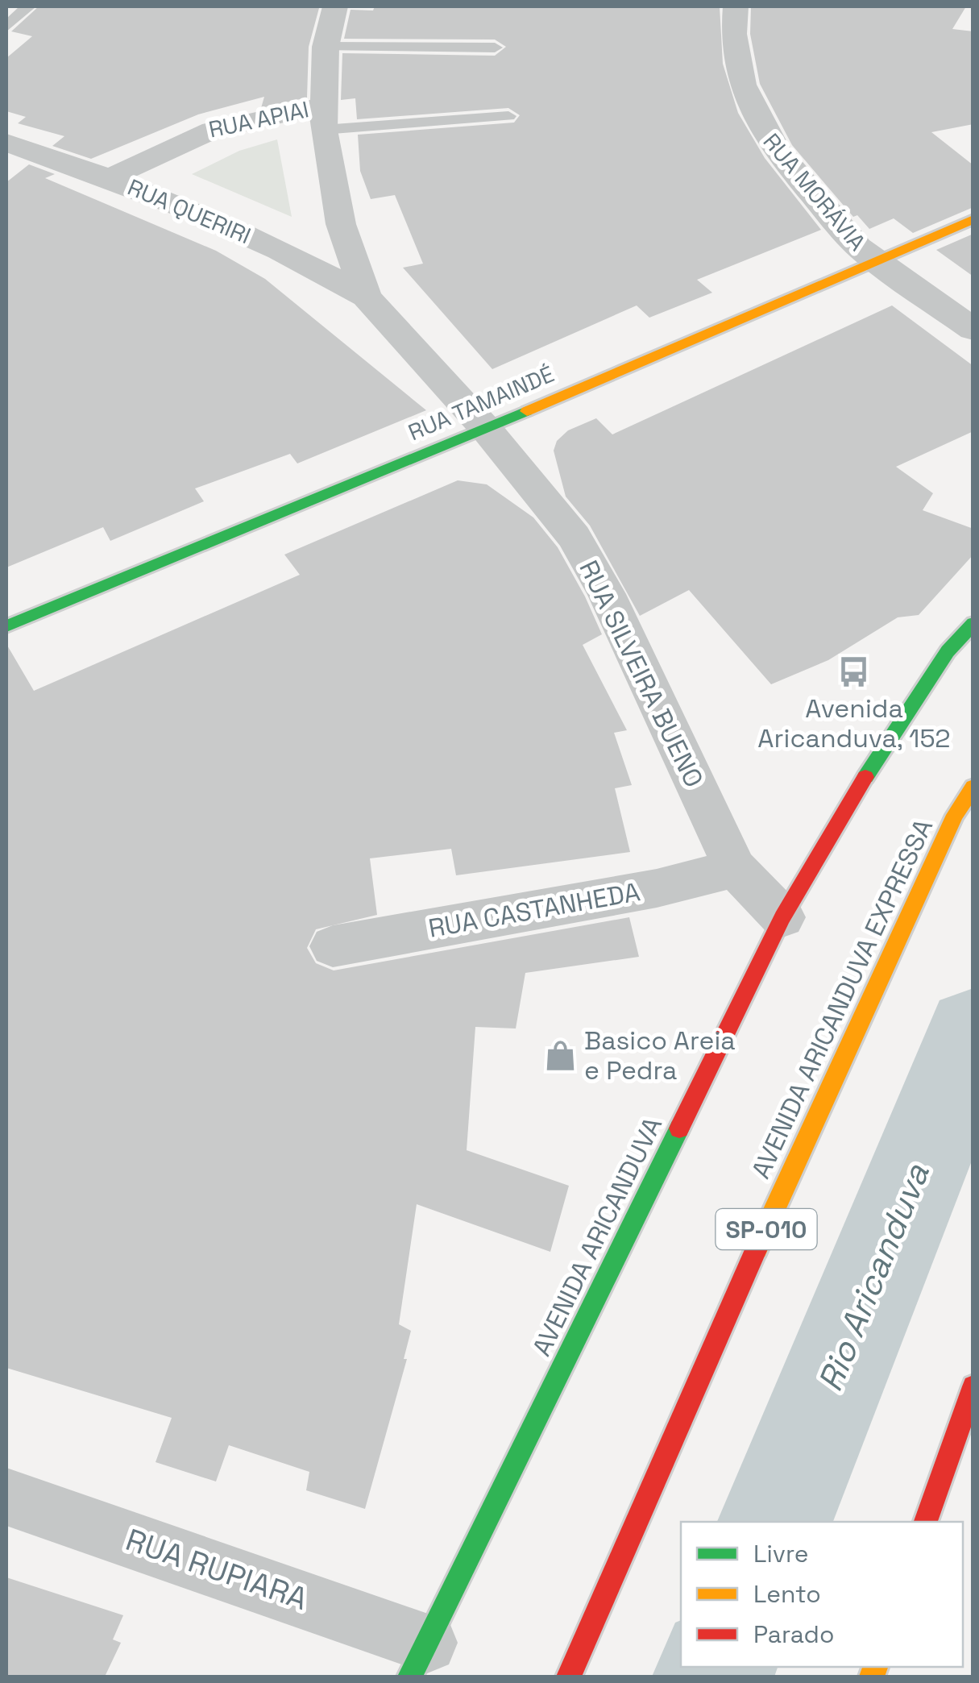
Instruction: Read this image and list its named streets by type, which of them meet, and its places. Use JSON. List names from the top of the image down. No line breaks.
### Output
{"streets":{"main road":["RUA TAMAINDÉ","AVENIDA ARICANDUVA EXPRESSA","SP-010","AVENIDA ARICANDUVA"],"street":["RUA APIAI","RUA MORÁVIA","RUA QUERIRI","RUA SILVEIRA BUENO","RUA CASTANHEDA","RUA RUPIARA"]},"crossings":[["RUA APIAI","RUA QUERIRI"],["RUA APIAI","RUA SILVEIRA BUENO"],["RUA MORÁVIA","RUA TAMAINDÉ"],["RUA QUERIRI","RUA SILVEIRA BUENO"],["RUA TAMAINDÉ","RUA SILVEIRA BUENO"],["RUA SILVEIRA BUENO","RUA CASTANHEDA"],["RUA SILVEIRA BUENO","AVENIDA ARICANDUVA"],["AVENIDA ARICANDUVA","RUA RUPIARA"]],"water":["Rio Aricanduva"],"places":{"bus stop":["Avenida Aricanduva, 152"],"shop":["Basico Areia e Pedra"]},"legend":["Livre","Lento","Parado"]}
